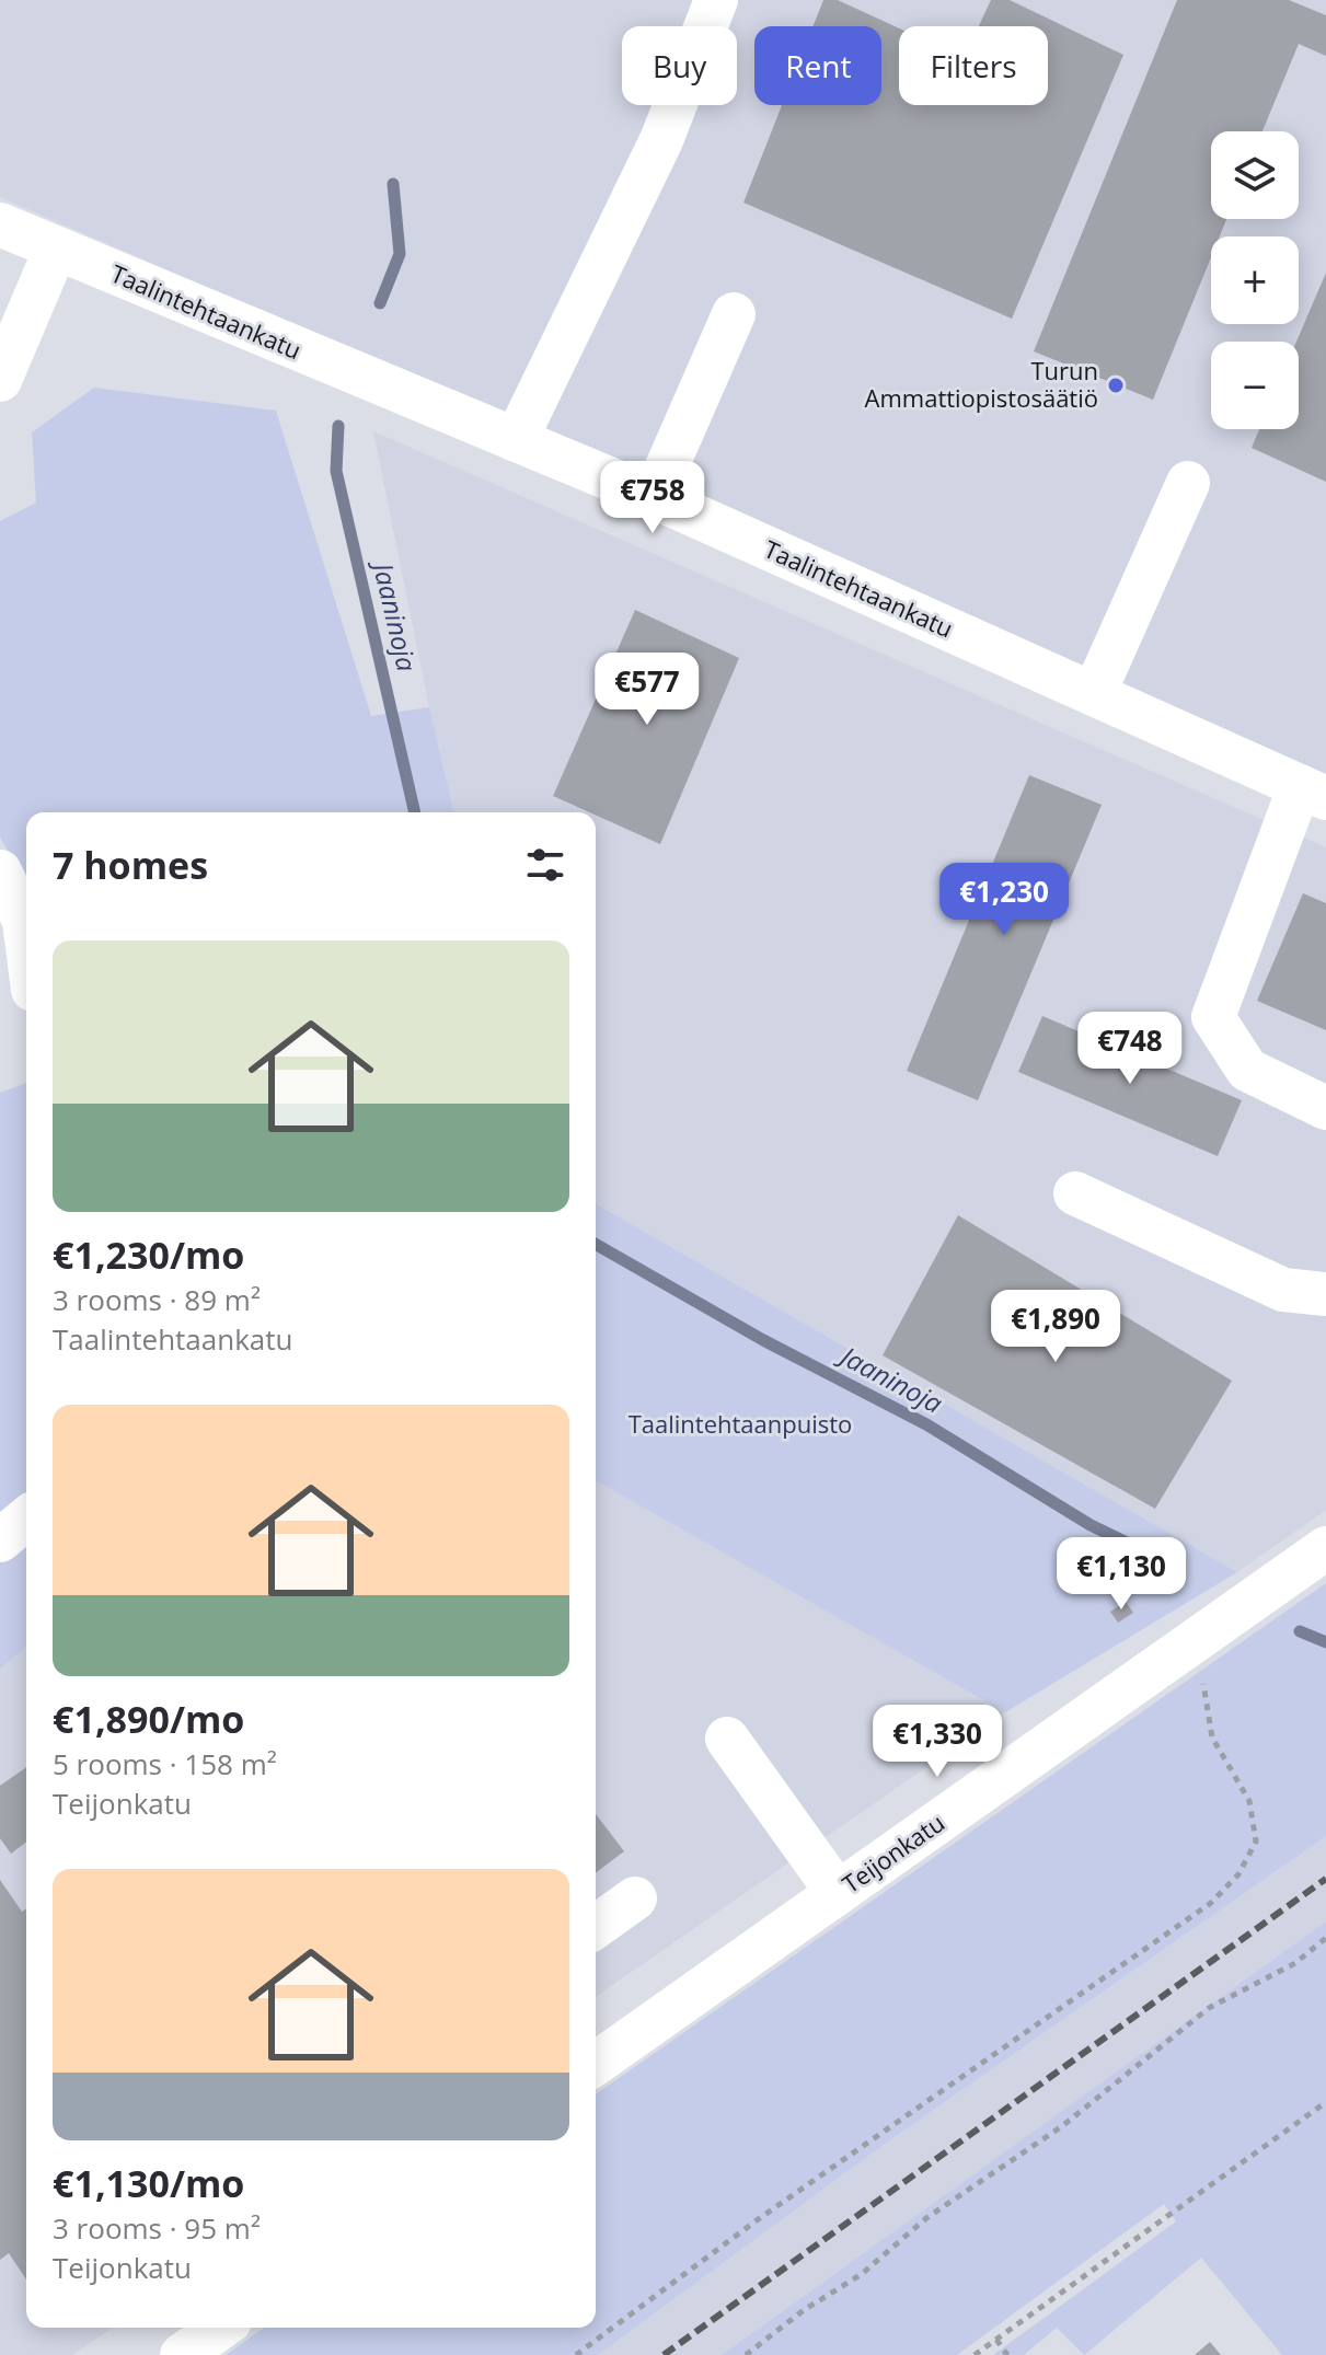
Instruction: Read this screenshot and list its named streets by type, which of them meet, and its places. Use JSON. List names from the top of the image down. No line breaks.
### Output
{"streets":{"street":["Taalintehtaankatu","Teijonkatu"]},"water":["Jaaninoja"],"parks":["Taalintehtaanpuisto"],"places":["Turun Ammattiopistosäätiö"],"page":{"chip":["Buy","Rent","Filters"],"map_buttons":["+","−"],"price":["€758","€577","€1,230","€748","€1,890","€1,130","€1,330"],"heading":"7 homes","list":[{"name":"€1,230/mo","note":"3 rooms · 89 m² · Taalintehtaankatu"},{"name":"€1,890/mo","note":"5 rooms · 158 m² · Teijonkatu"},{"name":"€1,130/mo","note":"3 rooms · 95 m² · Teijonkatu"}]}}
